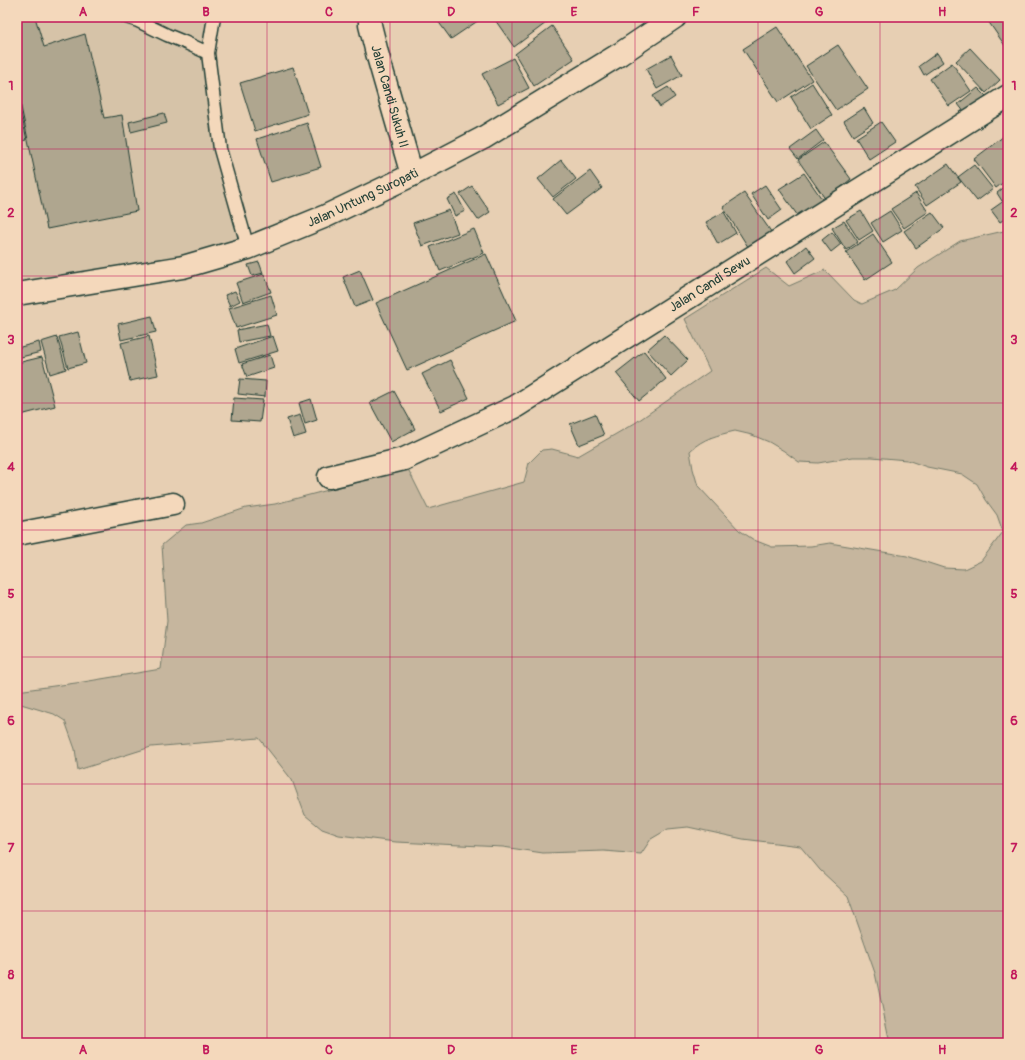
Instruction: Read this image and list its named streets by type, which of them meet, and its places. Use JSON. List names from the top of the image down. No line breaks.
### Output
{"streets":{"street":["Jalan Candi Sukuh II","Jalan Untung Suropati","Jalan Candi Sewu"]},"crossings":[["Jalan Candi Sukuh II","Jalan Untung Suropati"]],"grid":{"columns":["A","B","C","D","E","F","G","H"],"rows":["1","2","3","4","5","6","7","8"]}}
